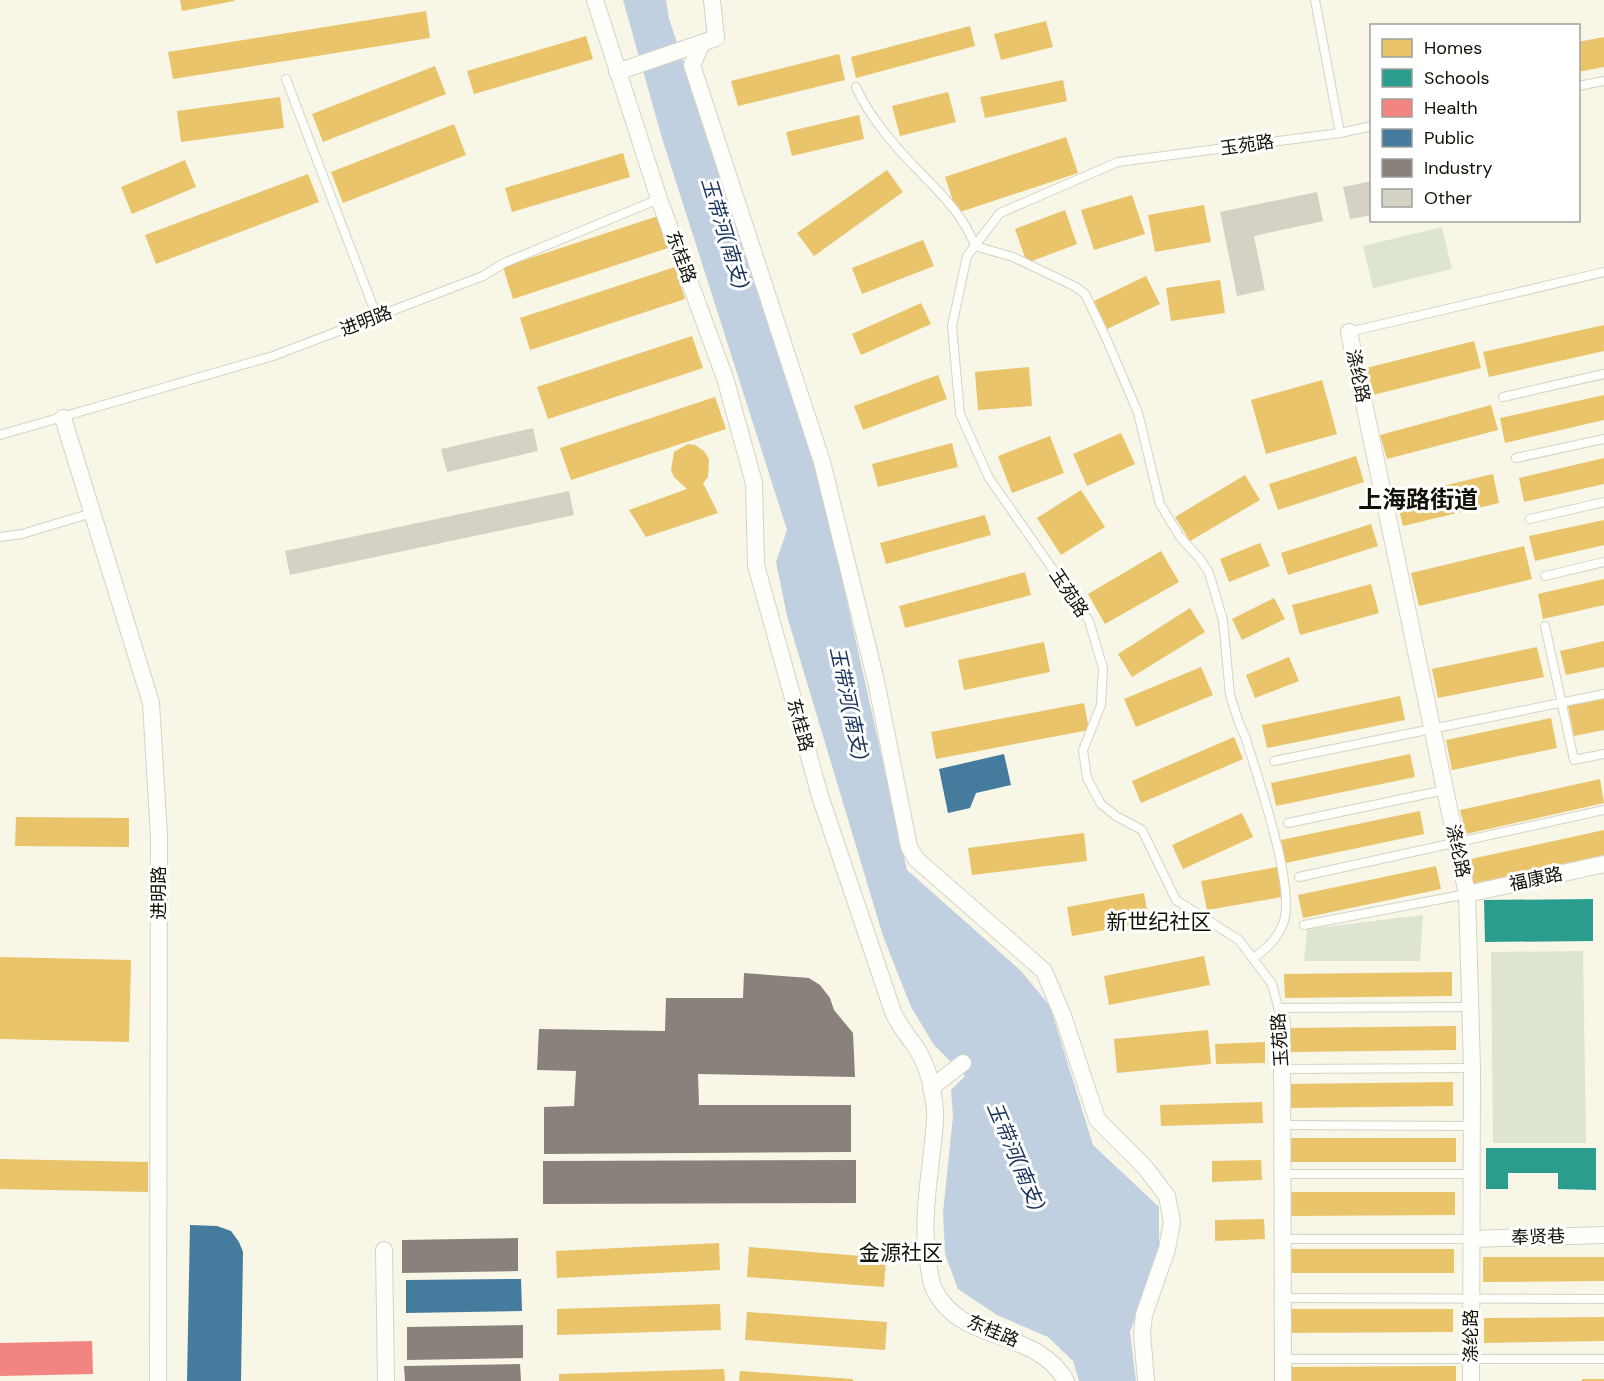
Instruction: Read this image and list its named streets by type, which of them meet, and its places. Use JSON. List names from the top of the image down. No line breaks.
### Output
{"streets":{"street":["玉苑路","东桂路","进明路","涤纶路","福康路","奉贤巷"]},"crossings":[["东桂路","进明路"],["涤纶路","福康路"],["涤纶路","奉贤巷"]],"districts":["上海路街道","新世纪社区","金源社区"],"water":["玉带河(南支)"],"legend":["Homes","Schools","Health","Public","Industry","Other"]}
